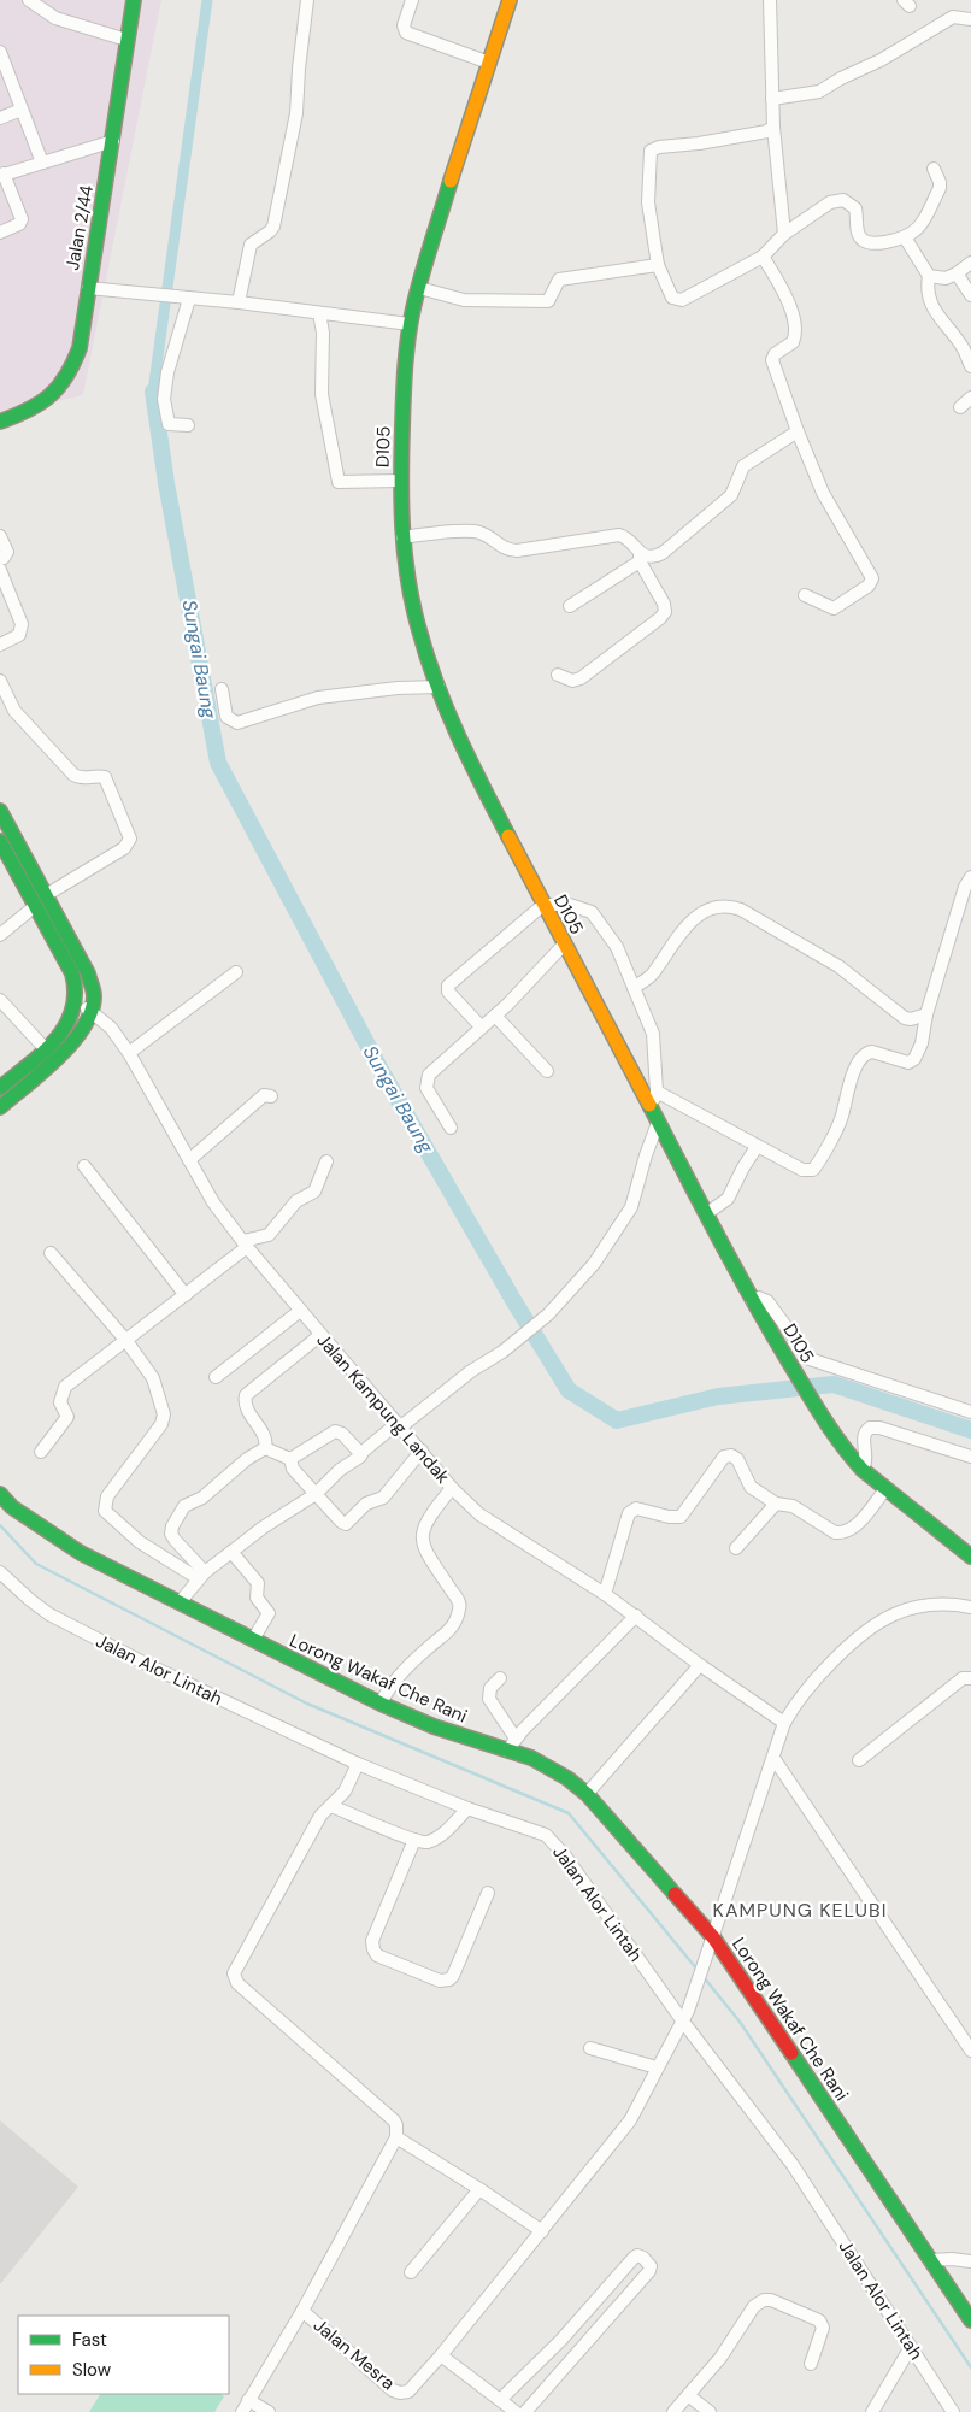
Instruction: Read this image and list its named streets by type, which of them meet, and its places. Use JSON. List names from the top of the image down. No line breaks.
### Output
{"streets":{"street":["Jalan 2/44","D105","Jalan Kampung Landak","Jalan Alor Lintah","Lorong Wakaf Che Rani","Jalan Mesra"]},"crossings":[["Jalan Kampung Landak","Jalan Mesra"],["Jalan Alor Lintah","Jalan Mesra"],["Lorong Wakaf Che Rani","Jalan Mesra"]],"districts":["KAMPUNG KELUBI"],"water":["Sungai Baung"],"legend":["Fast","Slow"]}
